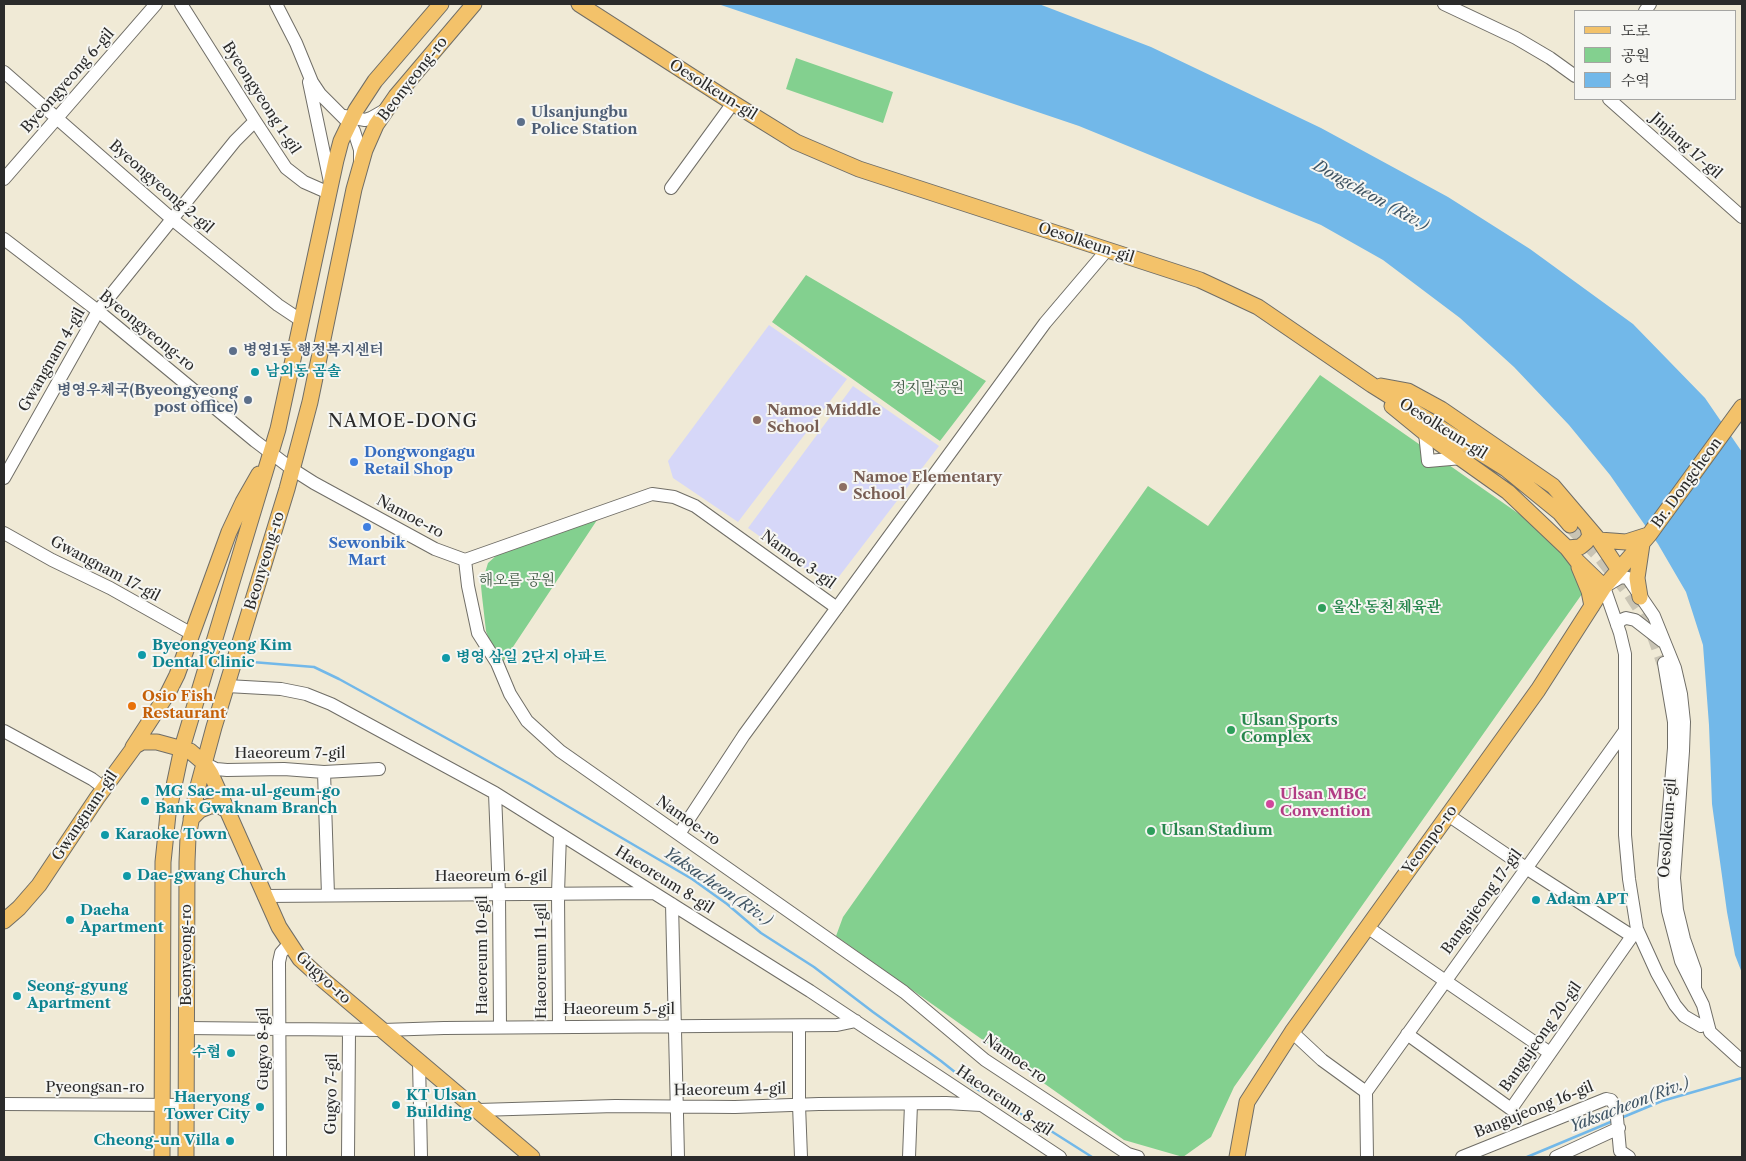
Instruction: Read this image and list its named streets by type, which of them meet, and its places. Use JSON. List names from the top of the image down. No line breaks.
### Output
{"streets":{"main road":["Beonyeong-ro","Oesolkeun-gil","Br. Dongcheon","Gwangnam-gil","Yeompo-ro","Gugyo-ro"],"street":["Byeongyeong 6-gil","Byeongyeong 1-gil","Jinjang 17-gil","Byeongyeong 2-gil","Byeongyeong-ro","Gwangnam 4-gil","Namoe-ro","Namoe 3-gil","Gwangnam 17-gil","Haeoreum 7-gil","Haeoreum 6-gil","Haeoreum 8-gil","Bangujeong 17-gil","Haeoreum 10-gil","Haeoreum 11-gil","Haeoreum 5-gil","Bangujeong 20-gil","Gugyo 8-gil","Pyeongsan-ro","Haeoreum 4-gil","Gugyo 7-gil","Bangujeong 16-gil"]},"crossings":[["Beonyeong-ro","Byeongyeong 1-gil"],["Beonyeong-ro","Byeongyeong 2-gil"],["Beonyeong-ro","Byeongyeong-ro"],["Beonyeong-ro","Namoe-ro"],["Beonyeong-ro","Haeoreum 7-gil"],["Beonyeong-ro","Gwangnam-gil"],["Beonyeong-ro","Haeoreum 8-gil"],["Beonyeong-ro","Gugyo-ro"],["Beonyeong-ro","Haeoreum 5-gil"],["Beonyeong-ro","Pyeongsan-ro"],["Byeongyeong 6-gil","Byeongyeong 2-gil"],["Oesolkeun-gil","Namoe 3-gil"],["Byeongyeong 1-gil","Gwangnam 4-gil"],["Byeongyeong 2-gil","Gwangnam 4-gil"],["Byeongyeong-ro","Gwangnam 4-gil"],["Byeongyeong-ro","Namoe-ro"],["Br. Dongcheon","Yeompo-ro"],["Namoe-ro","Namoe 3-gil"],["Haeoreum 7-gil","Gugyo-ro"],["Gwangnam-gil","Gugyo-ro"],["Haeoreum 6-gil","Haeoreum 8-gil"],["Haeoreum 6-gil","Haeoreum 10-gil"],["Haeoreum 6-gil","Haeoreum 11-gil"],["Haeoreum 6-gil","Gugyo-ro"],["Haeoreum 8-gil","Haeoreum 10-gil"],["Haeoreum 8-gil","Haeoreum 11-gil"],["Haeoreum 8-gil","Haeoreum 5-gil"],["Haeoreum 8-gil","Haeoreum 4-gil"],["Bangujeong 17-gil","Bangujeong 20-gil"],["Haeoreum 10-gil","Haeoreum 5-gil"],["Haeoreum 11-gil","Haeoreum 5-gil"],["Gugyo-ro","Haeoreum 5-gil"],["Gugyo-ro","Gugyo 8-gil"],["Gugyo-ro","Haeoreum 4-gil"],["Haeoreum 5-gil","Gugyo 8-gil"],["Haeoreum 5-gil","Gugyo 7-gil"]],"districts":["NAMOE-DONG"],"water":["Dongcheon (Riv.)","Yaksacheon(Riv.)"],"parks":["정지말공원","해오름 공원"],"places":["Ulsanjungbu Police Station","병영1동 행정복지센터","남외동 곰솔","병영우체국(Byeongyeong post office)","Namoe Middle School","Dongwongagu Retail Shop","Namoe Elementary School","Sewonbik Mart","울산 동천 체육관","Byeongyeong Kim Dental Clinic","병영 삼일 2단지 아파트","Osio Fish Restaurant","Ulsan Sports Complex","MG Sae-ma-ul-geum-go Bank Gwaknam Branch","Ulsan MBC Convention","Ulsan Stadium","Karaoke Town","Dae-gwang Church","Adam APT","Daeha Apartment","Seong-gyung Apartment","수협","KT Ulsan Building","Haeryong Tower City","Cheong-un Villa"],"legend":["도로","공원","수역"]}
